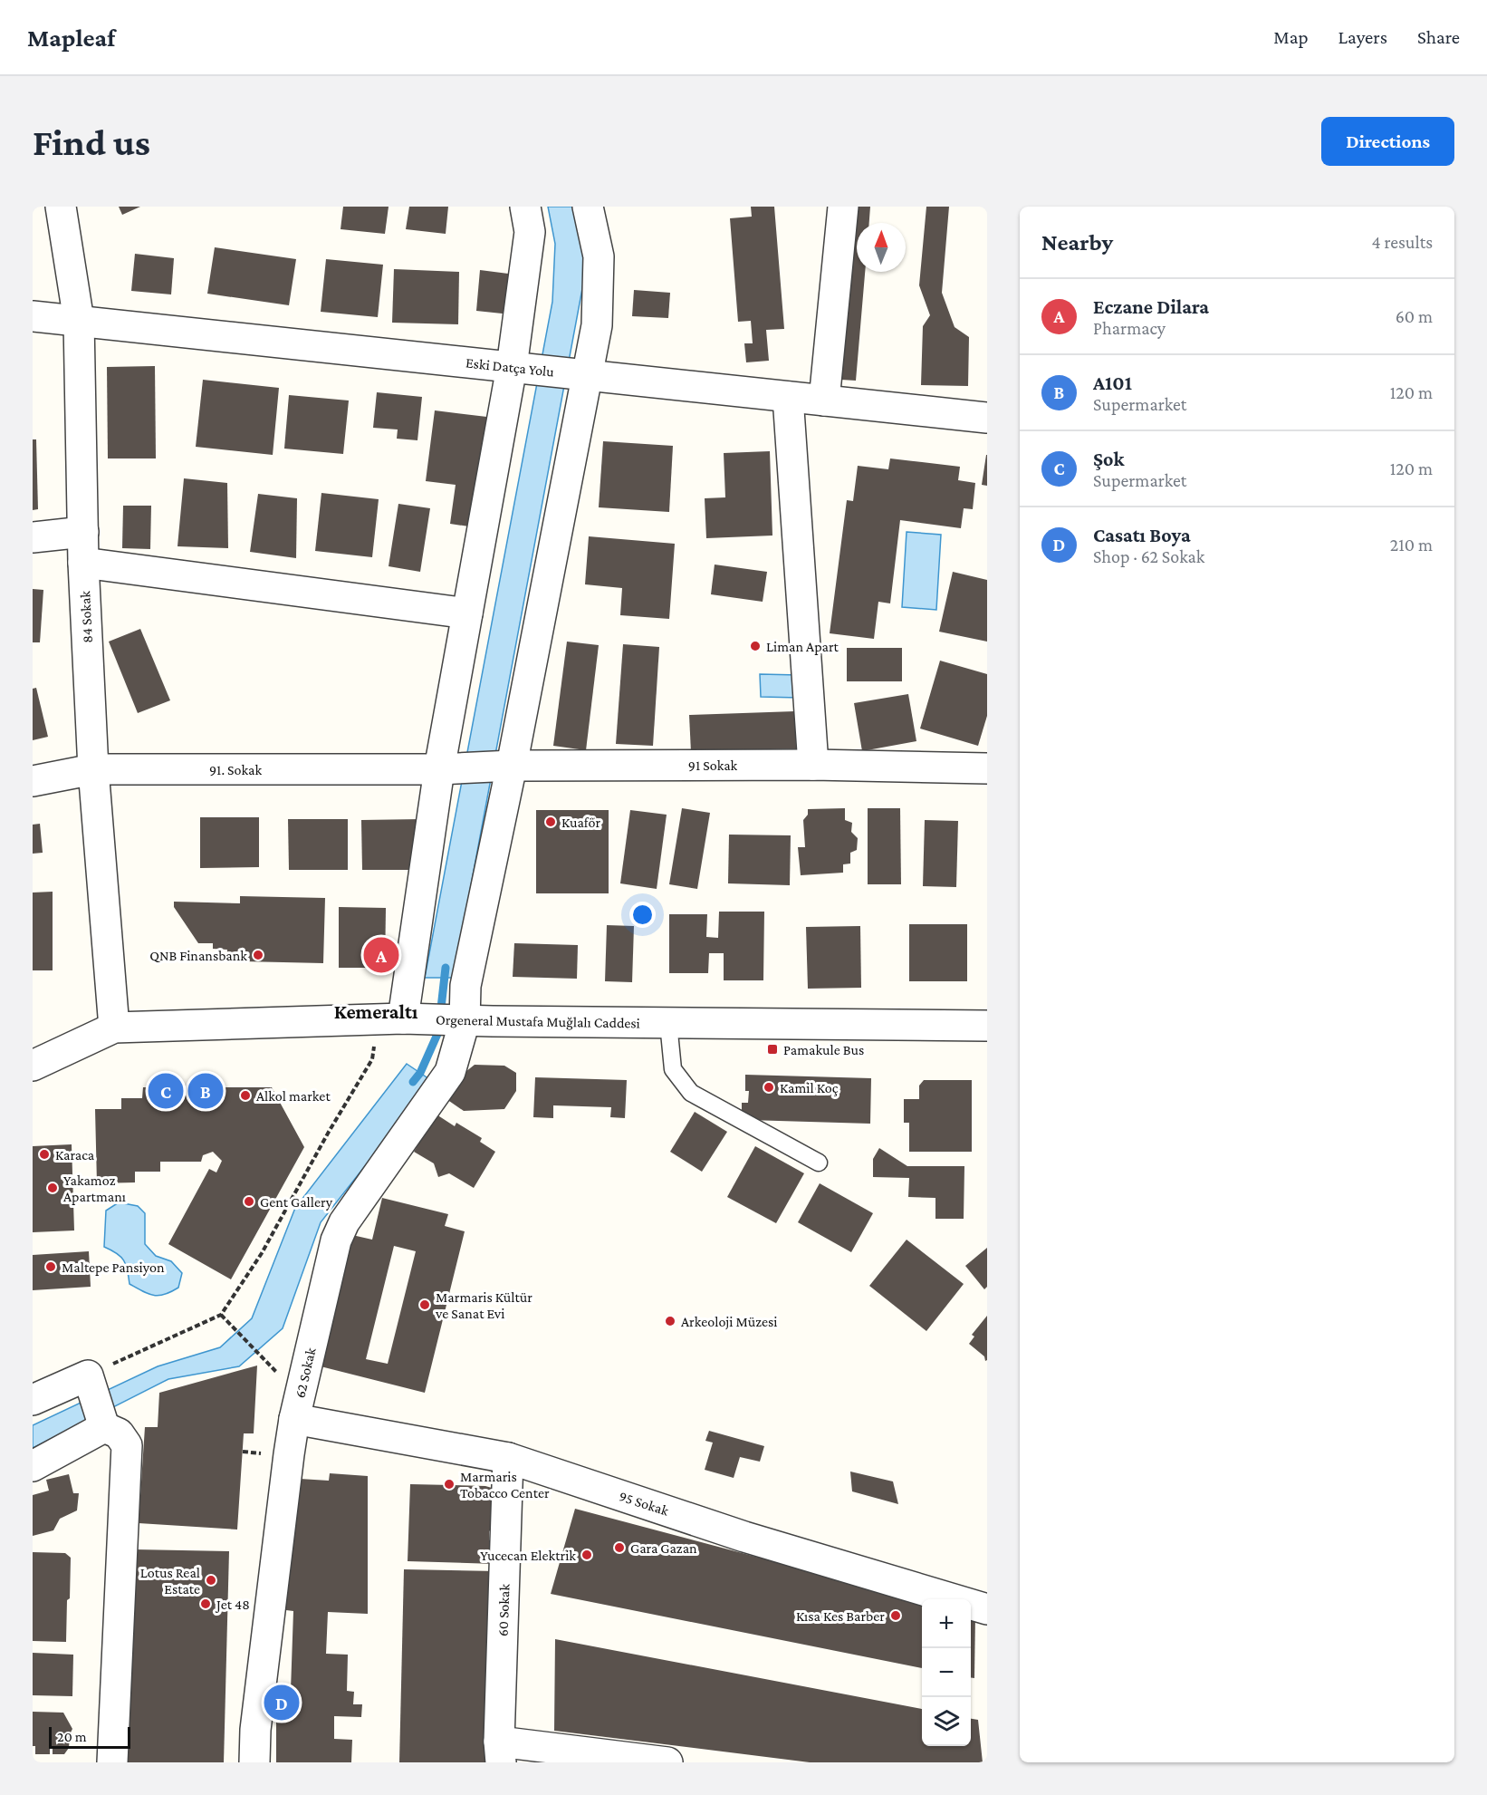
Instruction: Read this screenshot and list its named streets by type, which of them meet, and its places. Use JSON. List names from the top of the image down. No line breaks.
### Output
{"streets":{"street":["Eski Datça Yolu","84 Sokak","91 Sokak","91. Sokak","Orgeneral Mustafa Muğlalı Caddesi","62 Sokak","95 Sokak","60 Sokak"]},"crossings":[["Eski Datça Yolu","84 Sokak"],["Eski Datça Yolu","62 Sokak"],["84 Sokak","91. Sokak"],["84 Sokak","Orgeneral Mustafa Muğlalı Caddesi"],["91 Sokak","91. Sokak"],["91 Sokak","62 Sokak"],["Orgeneral Mustafa Muğlalı Caddesi","62 Sokak"],["62 Sokak","95 Sokak"],["95 Sokak","60 Sokak"]],"districts":["Kemeraltı"],"places":{"other":["Liman Apart","Kuaför","QNB Finansbank","Kamil Koç","Alkol market","Karaca","Yakamoz Apartmanı","Gent Gallery","Maltepe Pansiyon","Marmaris Kültür ve Sanat Evi","Arkeoloji Müzesi","Marmaris Tobacco Center","Gara Gazan","Yucecan Elektrik","Lotus Real Estate","Jet 48","Kısa Kes Barber"],"transit":["Pamakule Bus"]},"scale_bar":"20 m","north":"top","page":{"header":"Mapleaf","nav":["Map","Layers","Share"],"buttons":"Directions","title":"Find us","heading":["Nearby","4 results"],"list":[{"mark":"A","name":"Eczane Dilara","note":"Pharmacy","value":"60 m"},{"mark":"B","name":"A101","note":"Supermarket","value":"120 m"},{"mark":"C","name":"Şok","note":"Supermarket","value":"120 m"},{"mark":"D","name":"Casatı Boya","note":"Shop · 62 Sokak","value":"210 m"}],"pins":["A","B","C","D"],"map_buttons":["+","−"],"scale":"20 m"}}
